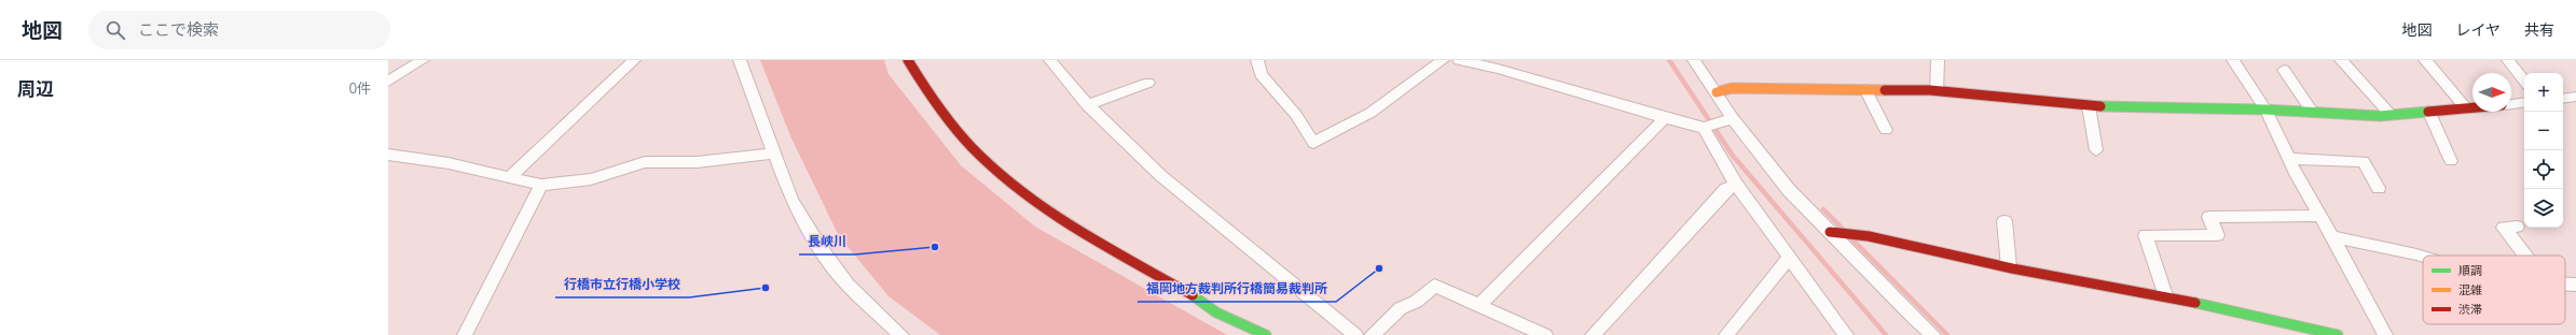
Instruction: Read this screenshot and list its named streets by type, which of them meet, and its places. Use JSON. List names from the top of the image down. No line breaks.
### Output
{"places":["長峡川","福岡地方裁判所行橋簡易裁判所","行橋市立行橋小学校"],"legend":["順調","混雑","渋滞"],"north":"right","page":{"header":"地図","search":"ここで検索","nav":["地図","レイヤ","共有"],"heading":["周辺","0件"],"map_buttons":["+","−"]}}
